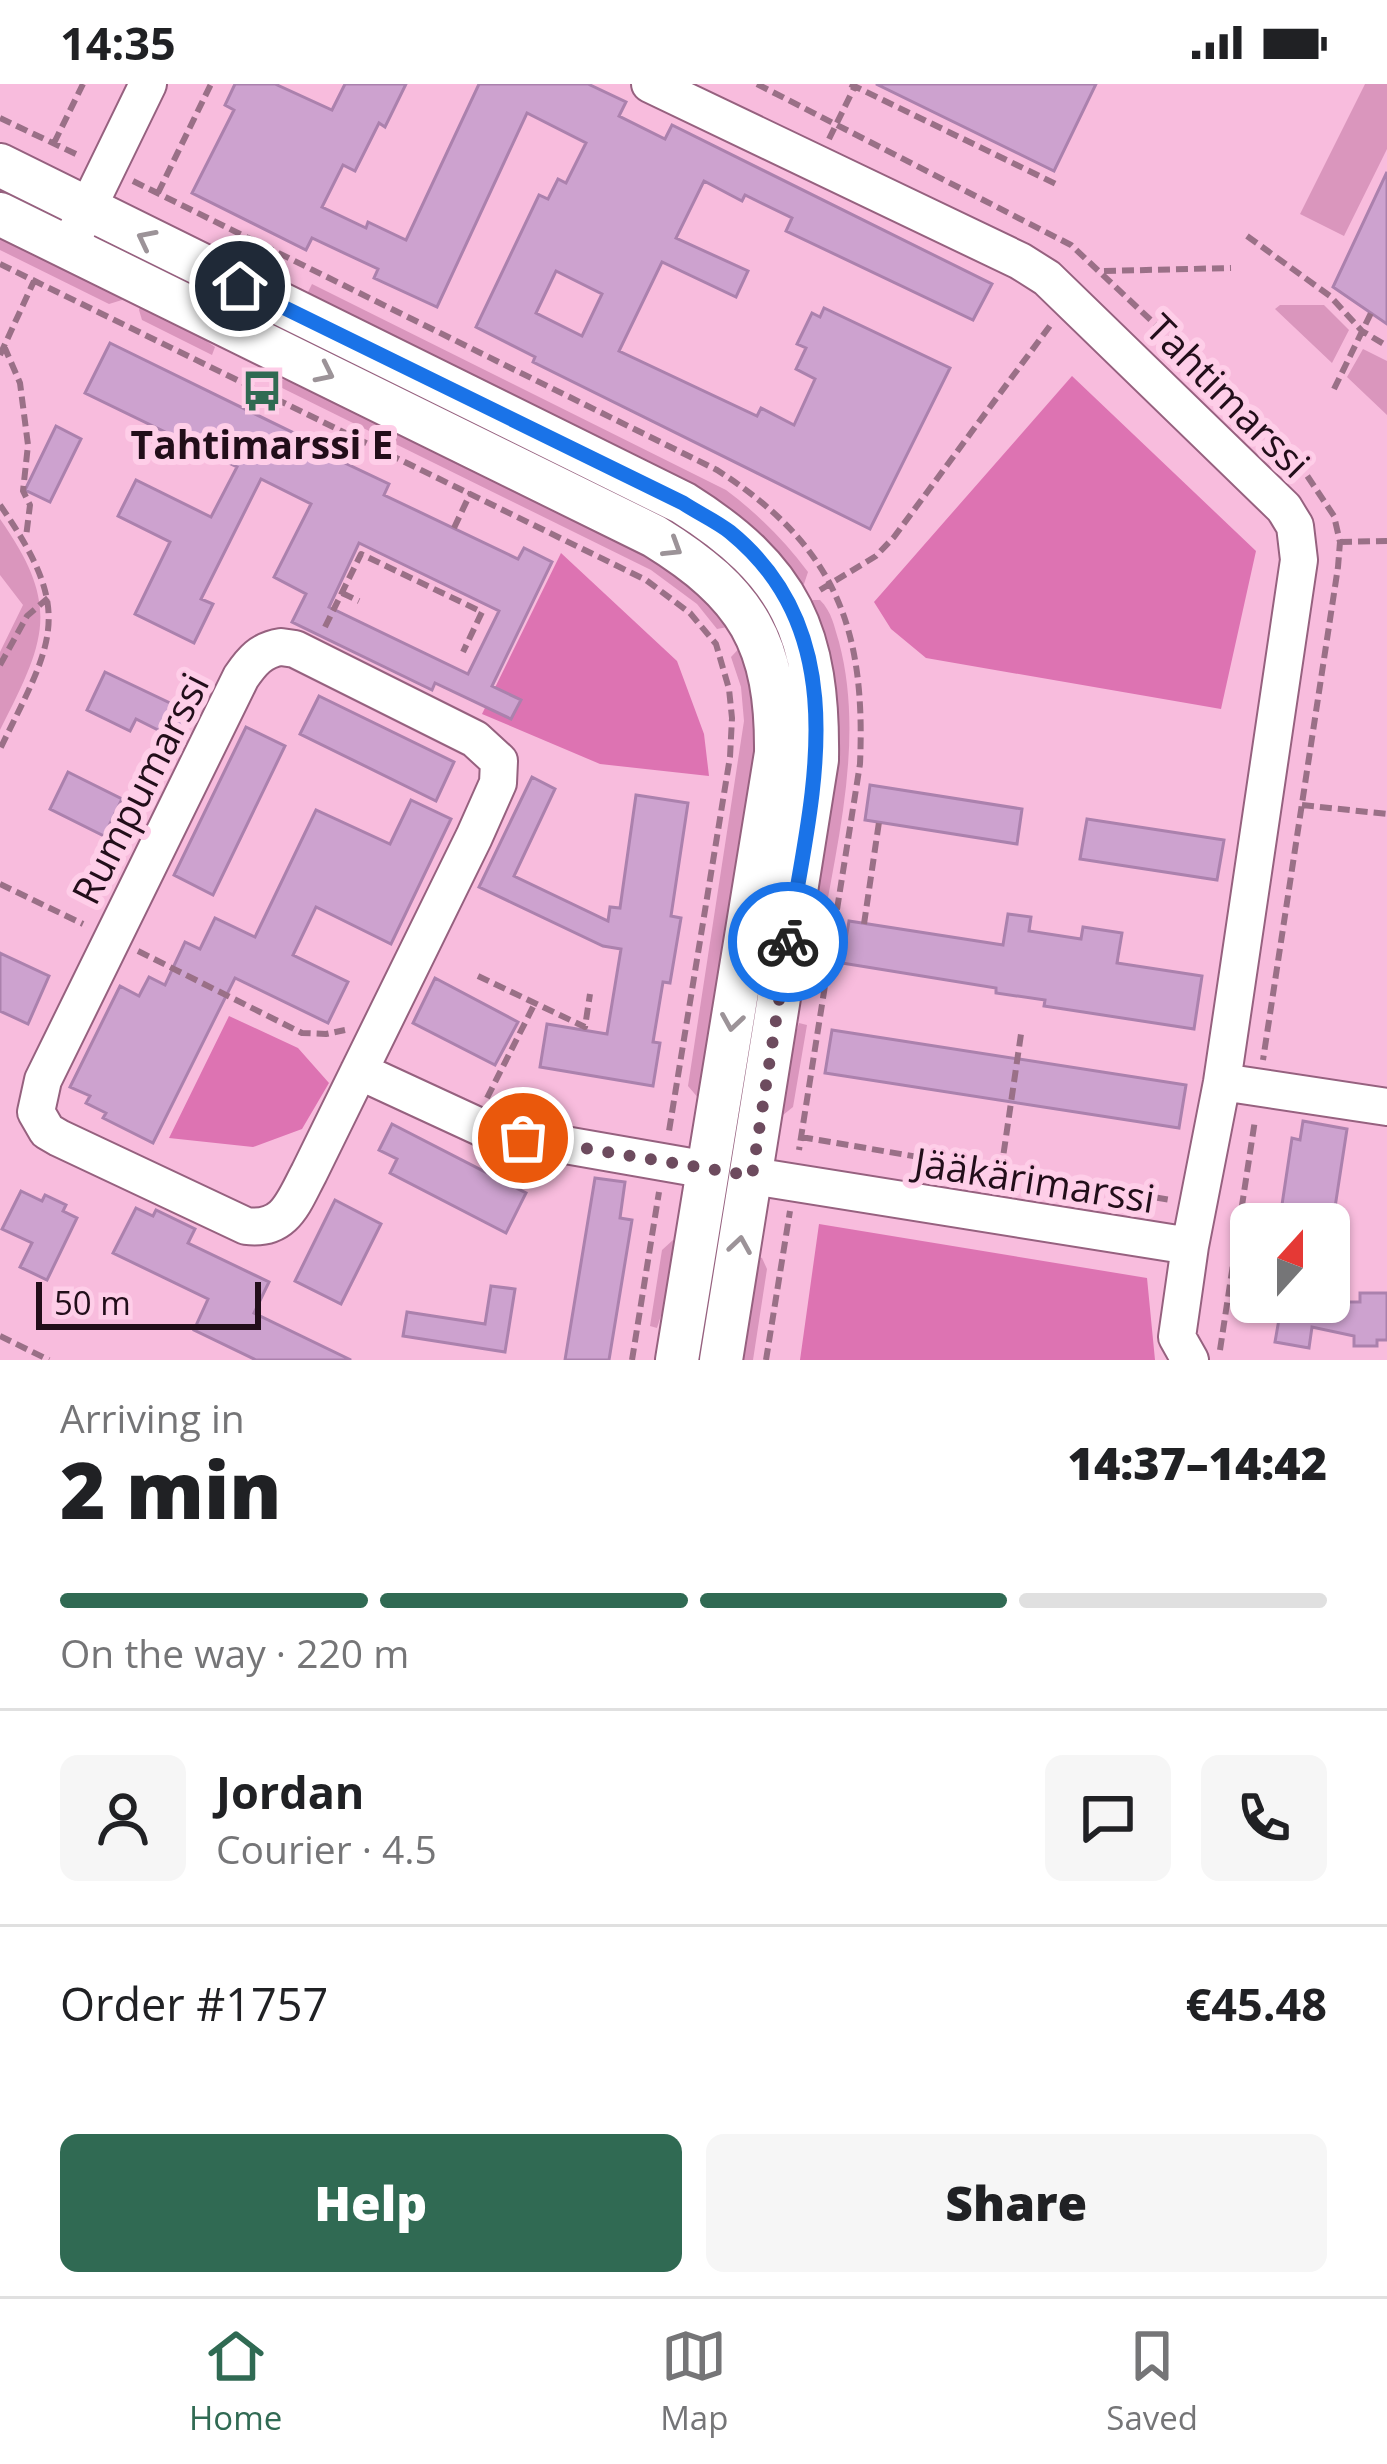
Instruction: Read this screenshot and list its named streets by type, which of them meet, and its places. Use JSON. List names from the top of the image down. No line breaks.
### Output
{"streets":{"street":["Tahtimarssi","Rumpumarssi","Jääkärimarssi"]},"crossings":[["Tahtimarssi","Jääkärimarssi"]],"places":{"bus stop":["Tahtimarssi E"]},"scale_bar":"50 m","north":"top","page":{"status":"14:35","scale":"50 m","heading":["2 min","Arriving in","14:37–14:42"],"panel":["Jordan","Courier · 4.5","Order #1757","€45.48"],"bar":"On the way · 220 m","buttons":["Help","Share"],"tabs":["Home","Map","Saved"]}}
